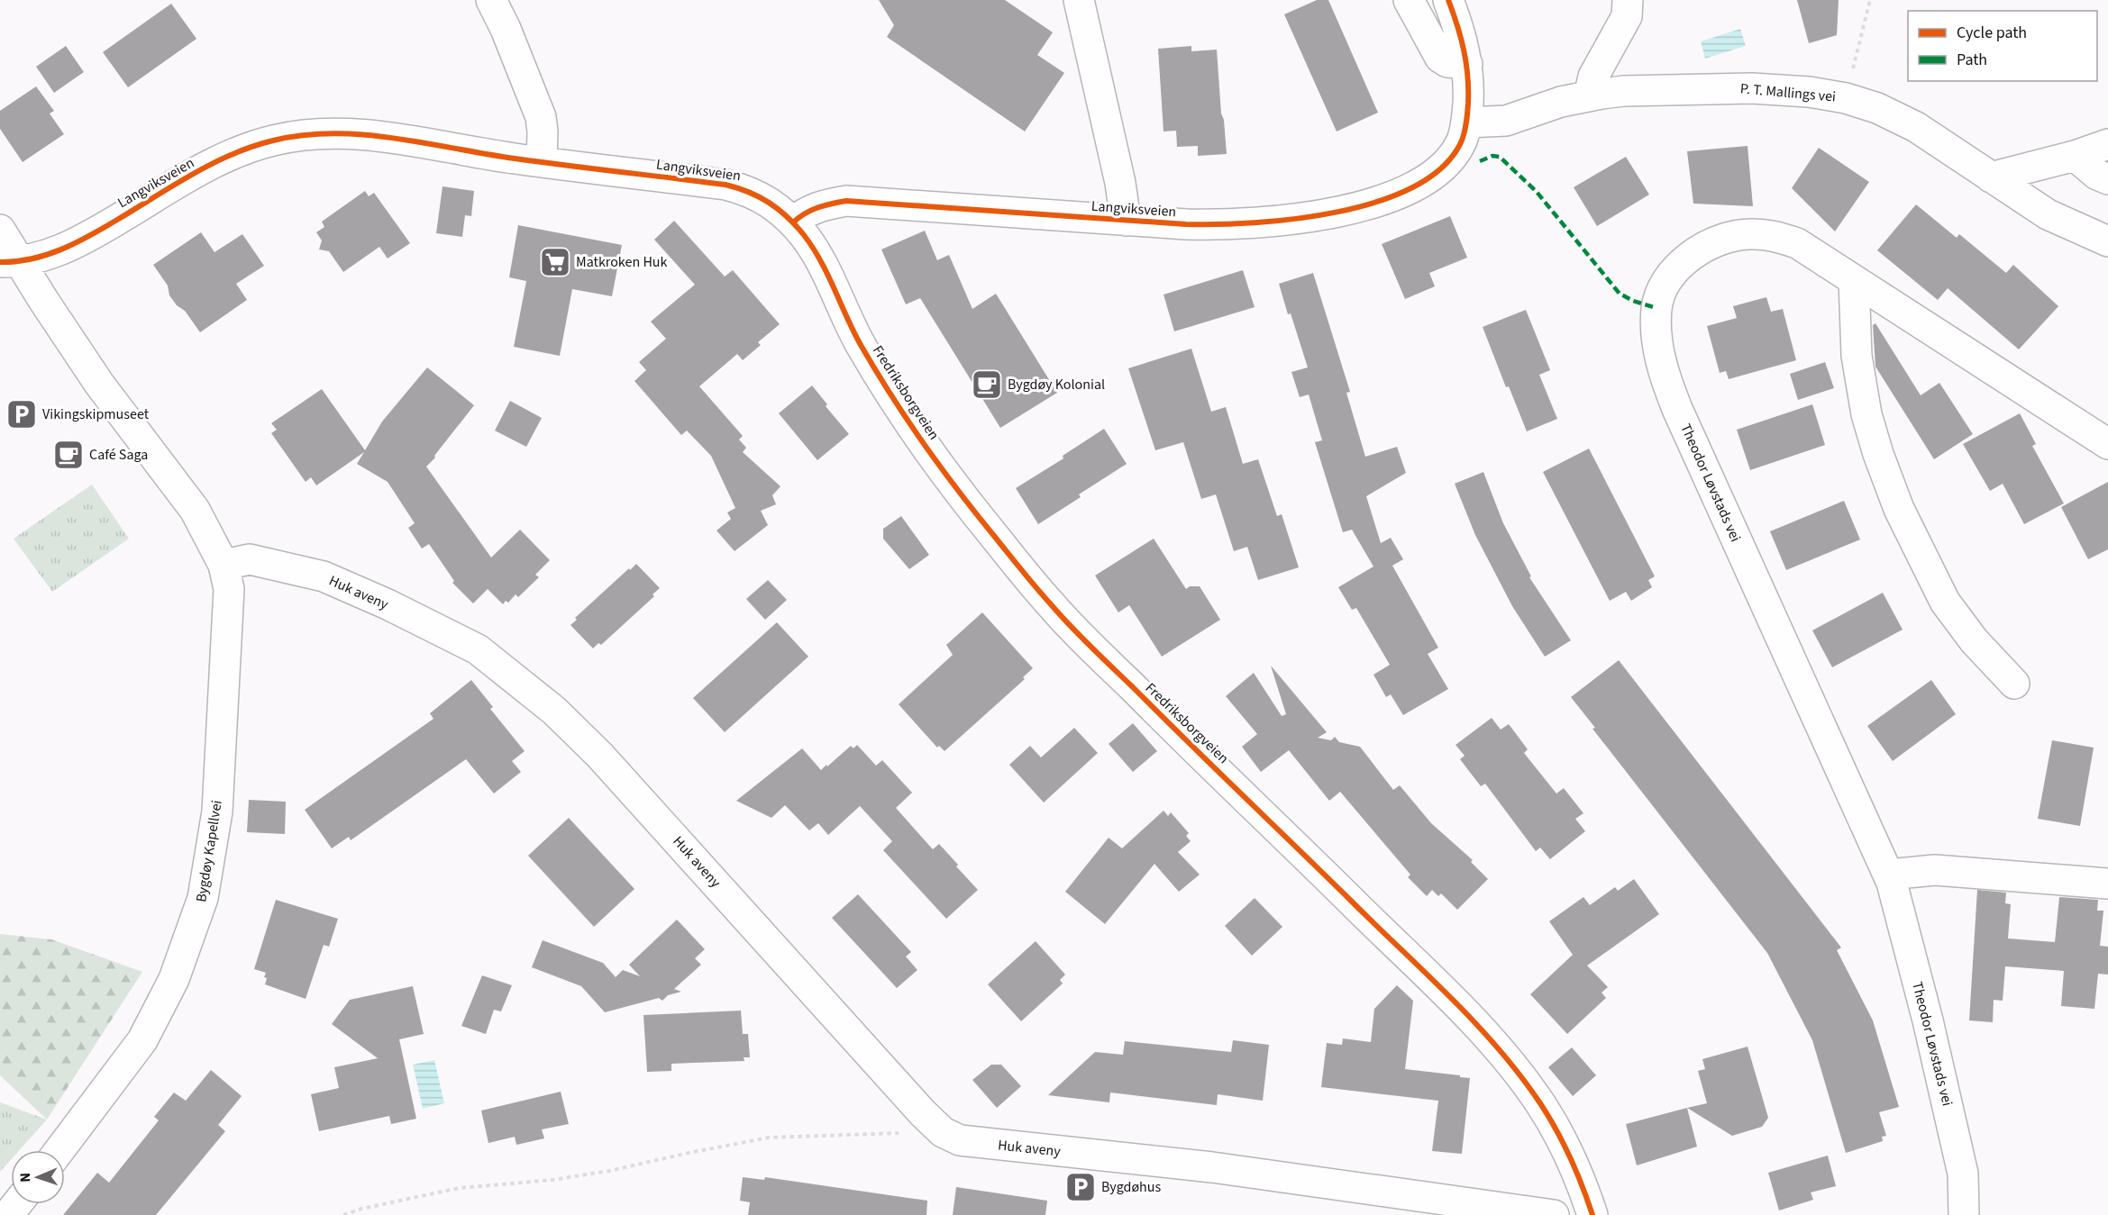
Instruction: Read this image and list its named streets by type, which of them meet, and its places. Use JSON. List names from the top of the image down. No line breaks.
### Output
{"streets":{"street":["P. T. Mallings vei","Langviksveien","Fredriksborgveien","Theodor Løvstads vei","Huk aveny","Bygdøy Kapellvei"]},"crossings":[["P. T. Mallings vei","Langviksveien"],["Langviksveien","Fredriksborgveien"],["Huk aveny","Bygdøy Kapellvei"]],"places":{"supermarket":["Matkroken Huk"],"cafe":["Bygdøy Kolonial","Café Saga"],"parking":["Vikingskipmuseet","Bygdøhus"]},"legend":["Cycle path","Path"],"north":"left"}
